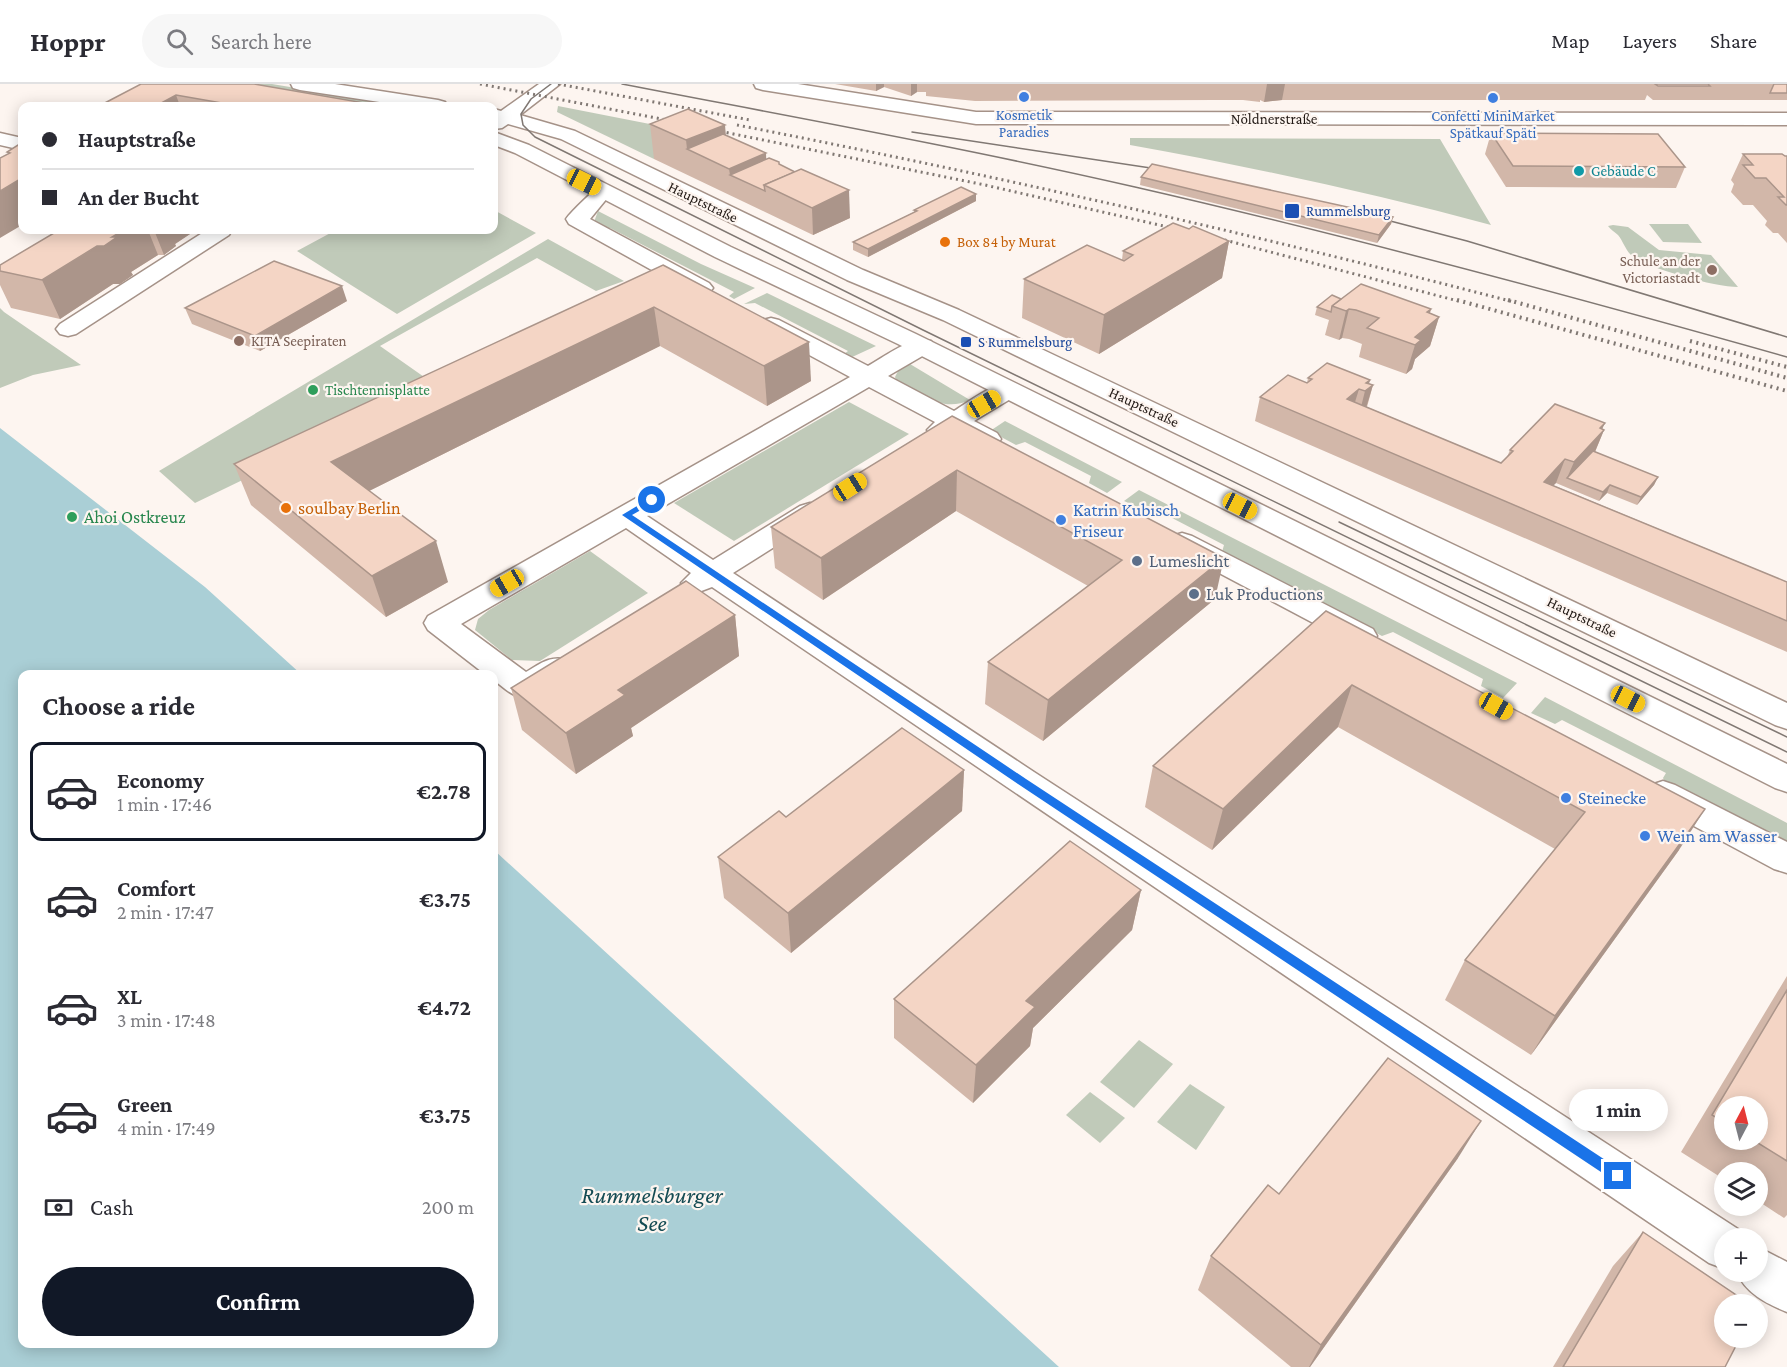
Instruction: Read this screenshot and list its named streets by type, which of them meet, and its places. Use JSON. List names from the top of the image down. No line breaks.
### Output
{"streets":{"street":["Nöldnerstraße","Hauptstraße"]},"water":["Rummelsburger See"],"places":{"other":["Kosmetik Paradies","Confetti MiniMarket Spätkauf Späti","Gebäude C","Box 84 by Murat","Schule an der Victoriastadt","KITA Seepiraten","Tischtennisplatte","soulbay Berlin","Ahoi Ostkreuz","Katrin Kubisch Friseur","Lumeslicht","Luk Productions","Steinecke","Wein am Wasser"],"transit":["Rummelsburg","S Rummelsburg"]},"north":"top","page":{"header":"Hoppr","search":"Search here","nav":["Map","Layers","Share"],"banner":["Hauptstraße","An der Bucht"],"heading":"Choose a ride","list":[{"name":"Economy","note":"1 min · 17:46","value":"€2.78"},{"name":"Comfort","note":"2 min · 17:47","value":"€3.75"},{"name":"XL","note":"3 min · 17:48","value":"€4.72"},{"name":"Green","note":"4 min · 17:49","value":"€3.75"}],"bubble":"1 min","map_buttons":["+","−"],"pay":["Cash","200 m"],"buttons":"Confirm"}}
